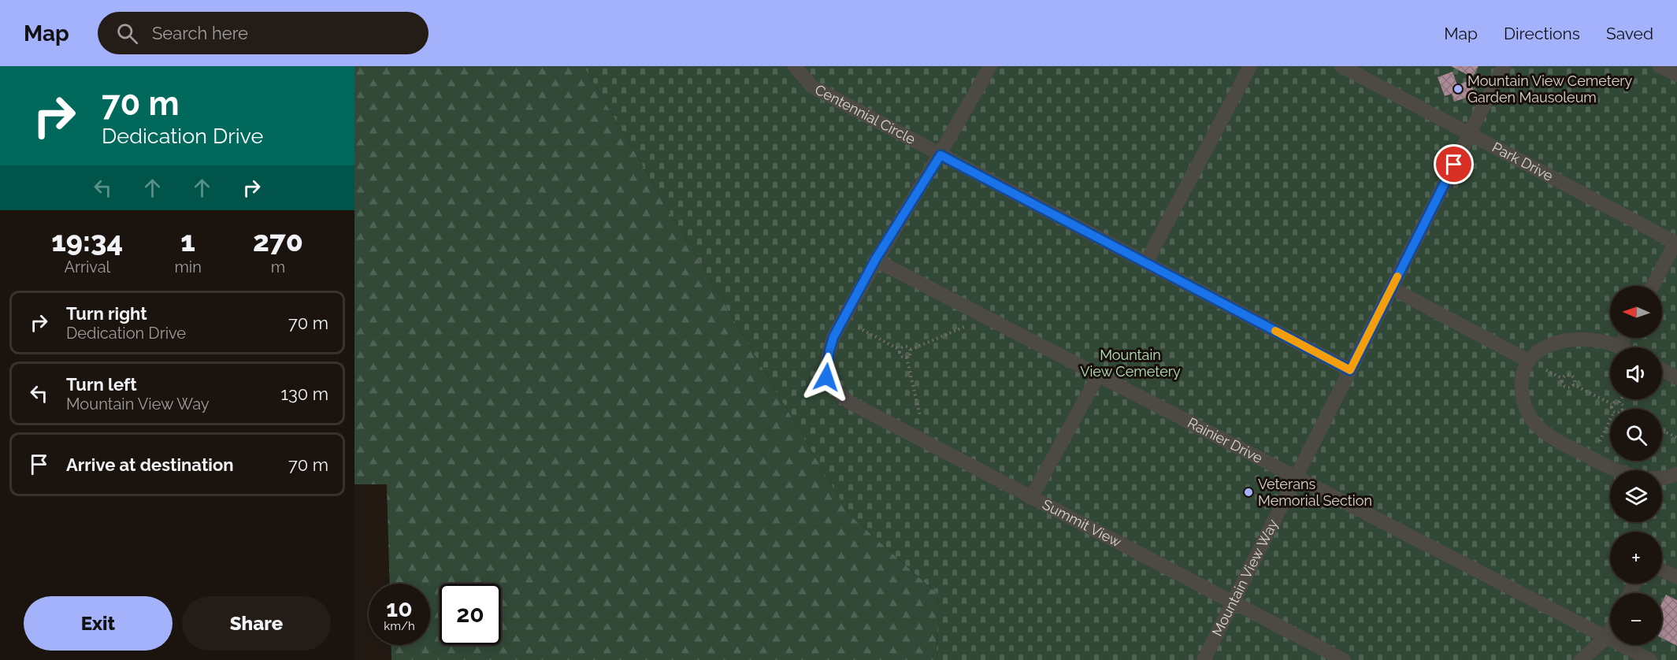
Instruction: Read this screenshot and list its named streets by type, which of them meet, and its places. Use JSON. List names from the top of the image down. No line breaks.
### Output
{"streets":{"lane":["Centennial Circle","Park Drive","Rainier Drive","Summit View","Mountain View Way"]},"crossings":[["Centennial Circle","Mountain View Way"],["Park Drive","Mountain View Way"],["Rainier Drive","Mountain View Way"],["Summit View","Mountain View Way"]],"parks":["Mountain View Cemetery"],"places":["Mountain View Cemetery Garden Mausoleum","Veterans Memorial Section"],"north":"left","page":{"header":"Map","search":"Search here","nav":["Map","Directions","Saved"],"turn":["70 m","Dedication Drive"],"eta":["19:34","Arrival","1","min","270","m"],"map_buttons":["+","−"],"list":[{"name":"Turn right","note":"Dedication Drive","value":"70 m"},{"name":"Turn left","note":"Mountain View Way","value":"130 m"},{"name":"Arrive at destination","value":"70 m"}],"speed":"10 km/h","limit":"20","buttons":["Exit","Share"]}}
